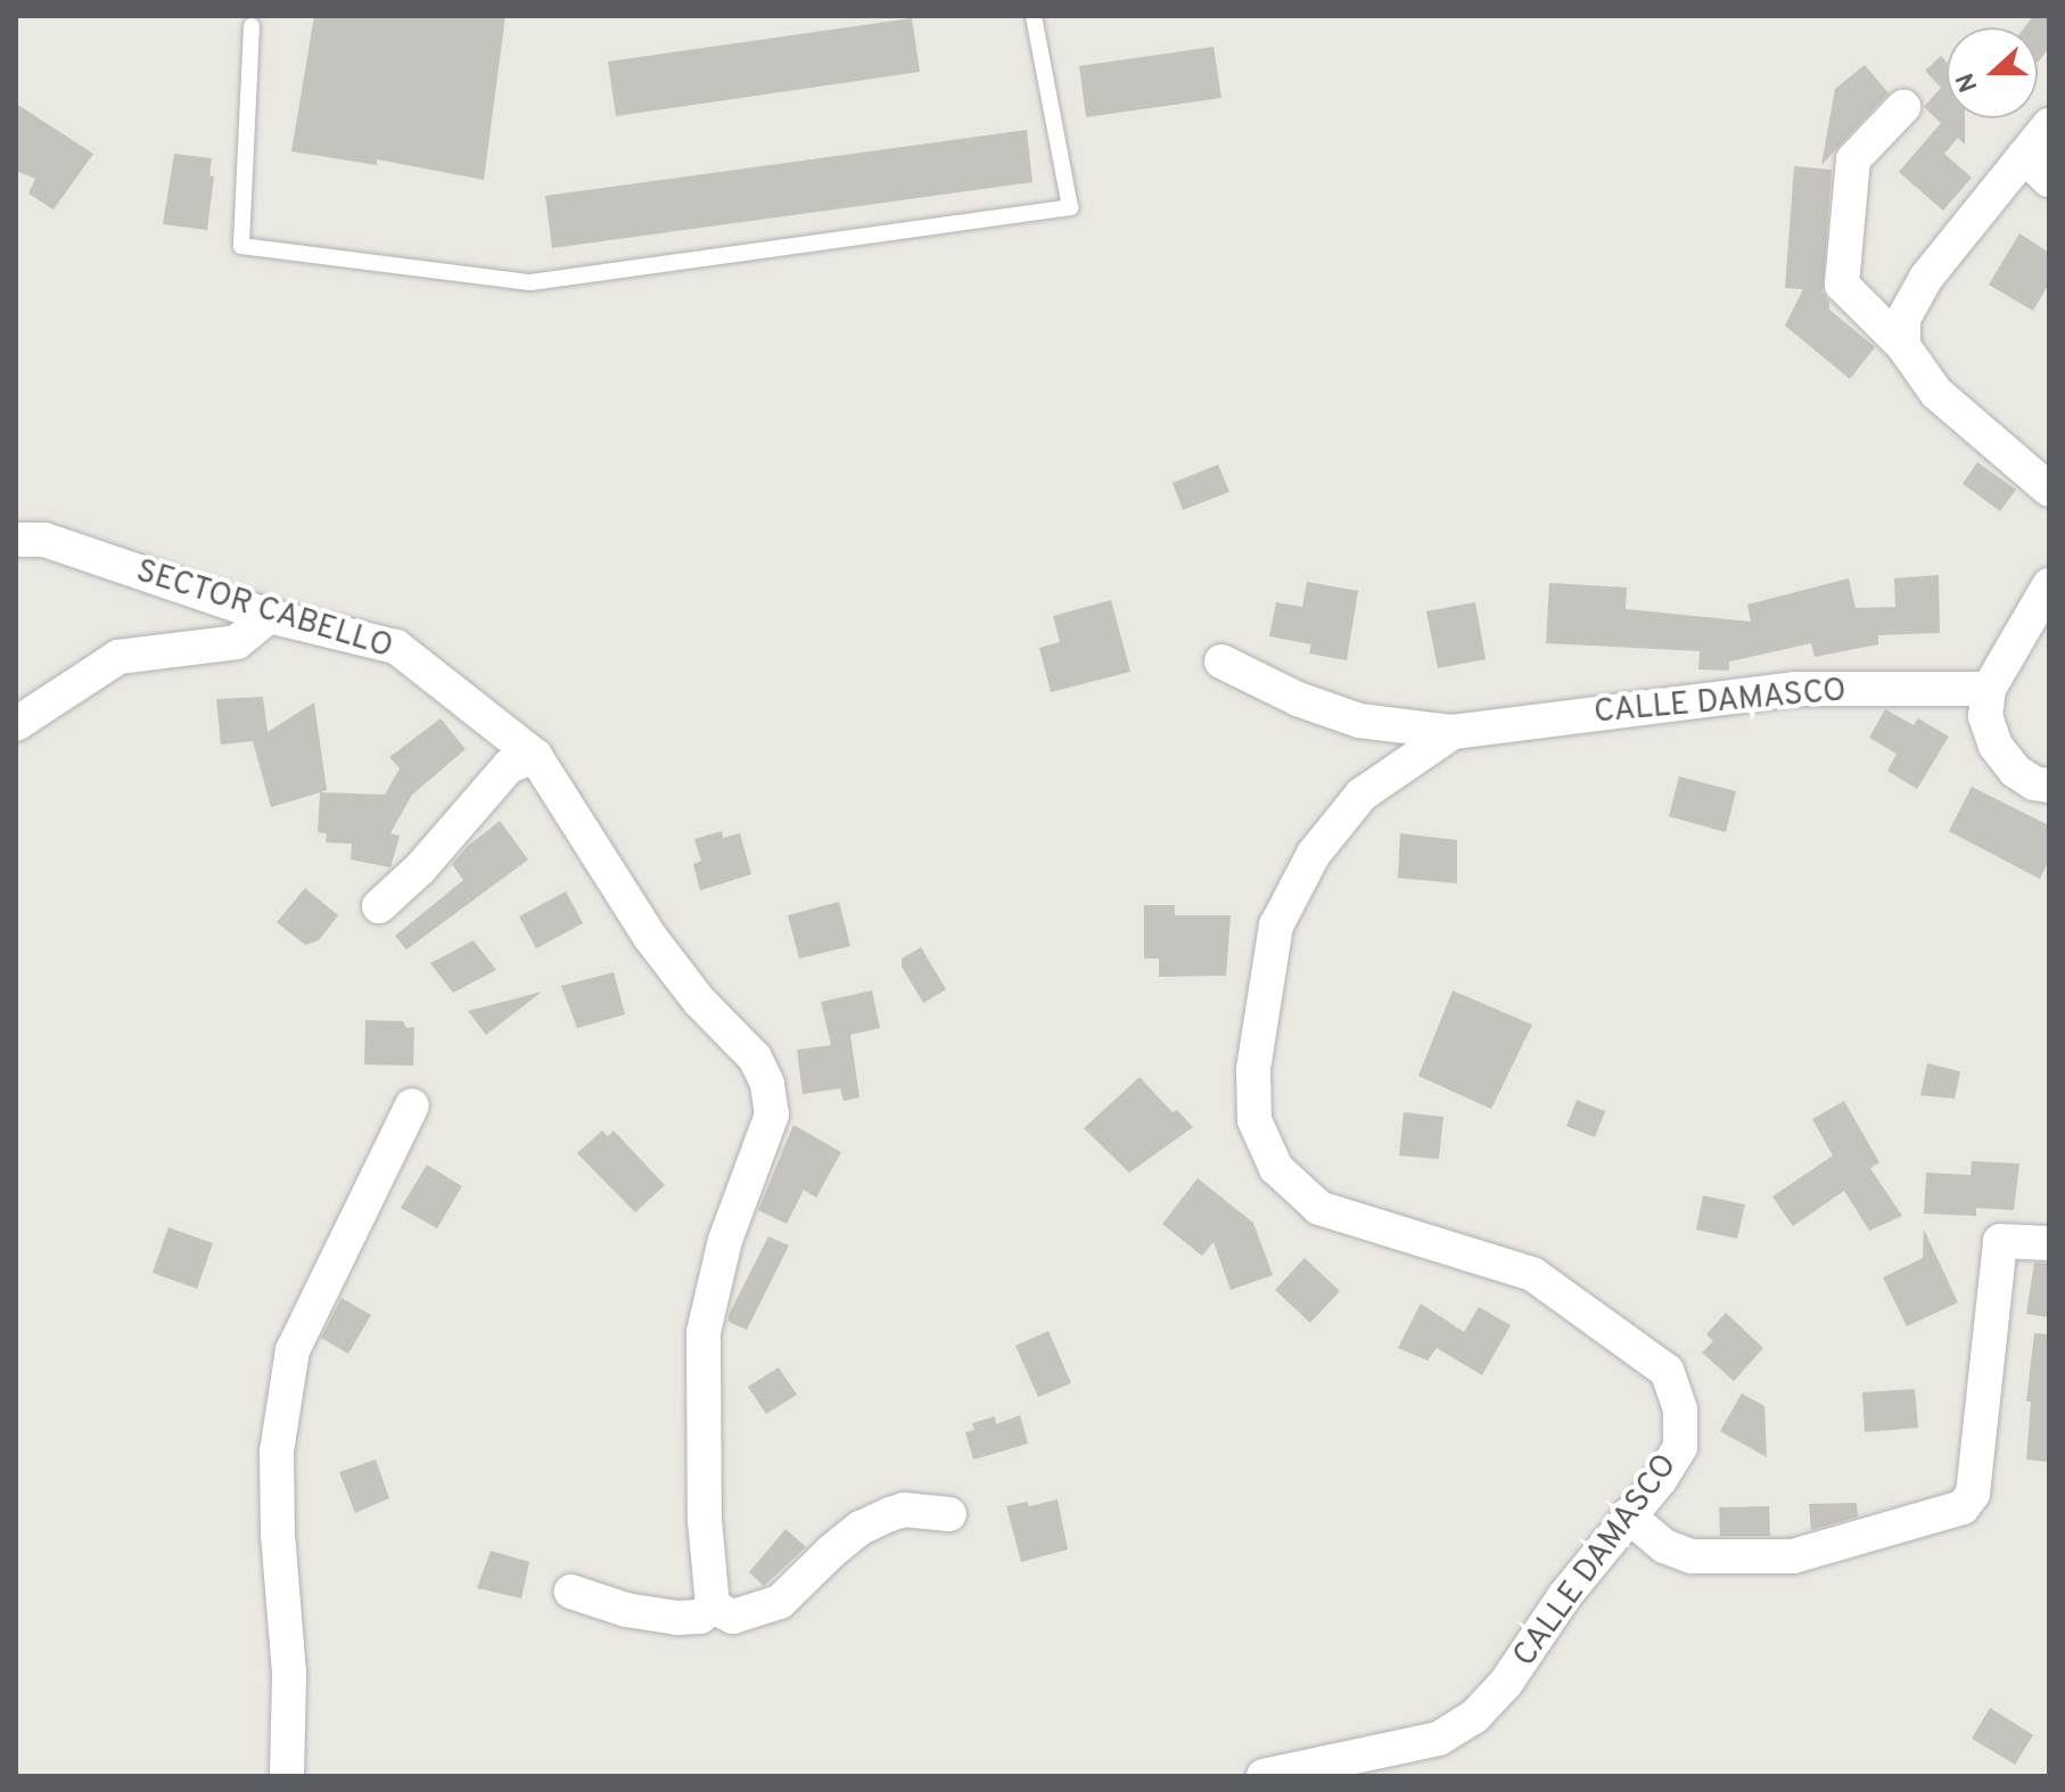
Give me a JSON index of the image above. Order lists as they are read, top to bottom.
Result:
{
  "streets": {
    "street": ["SECTOR CABELLO", "CALLE DAMASCO"]
  },
  "north": "left"
}
